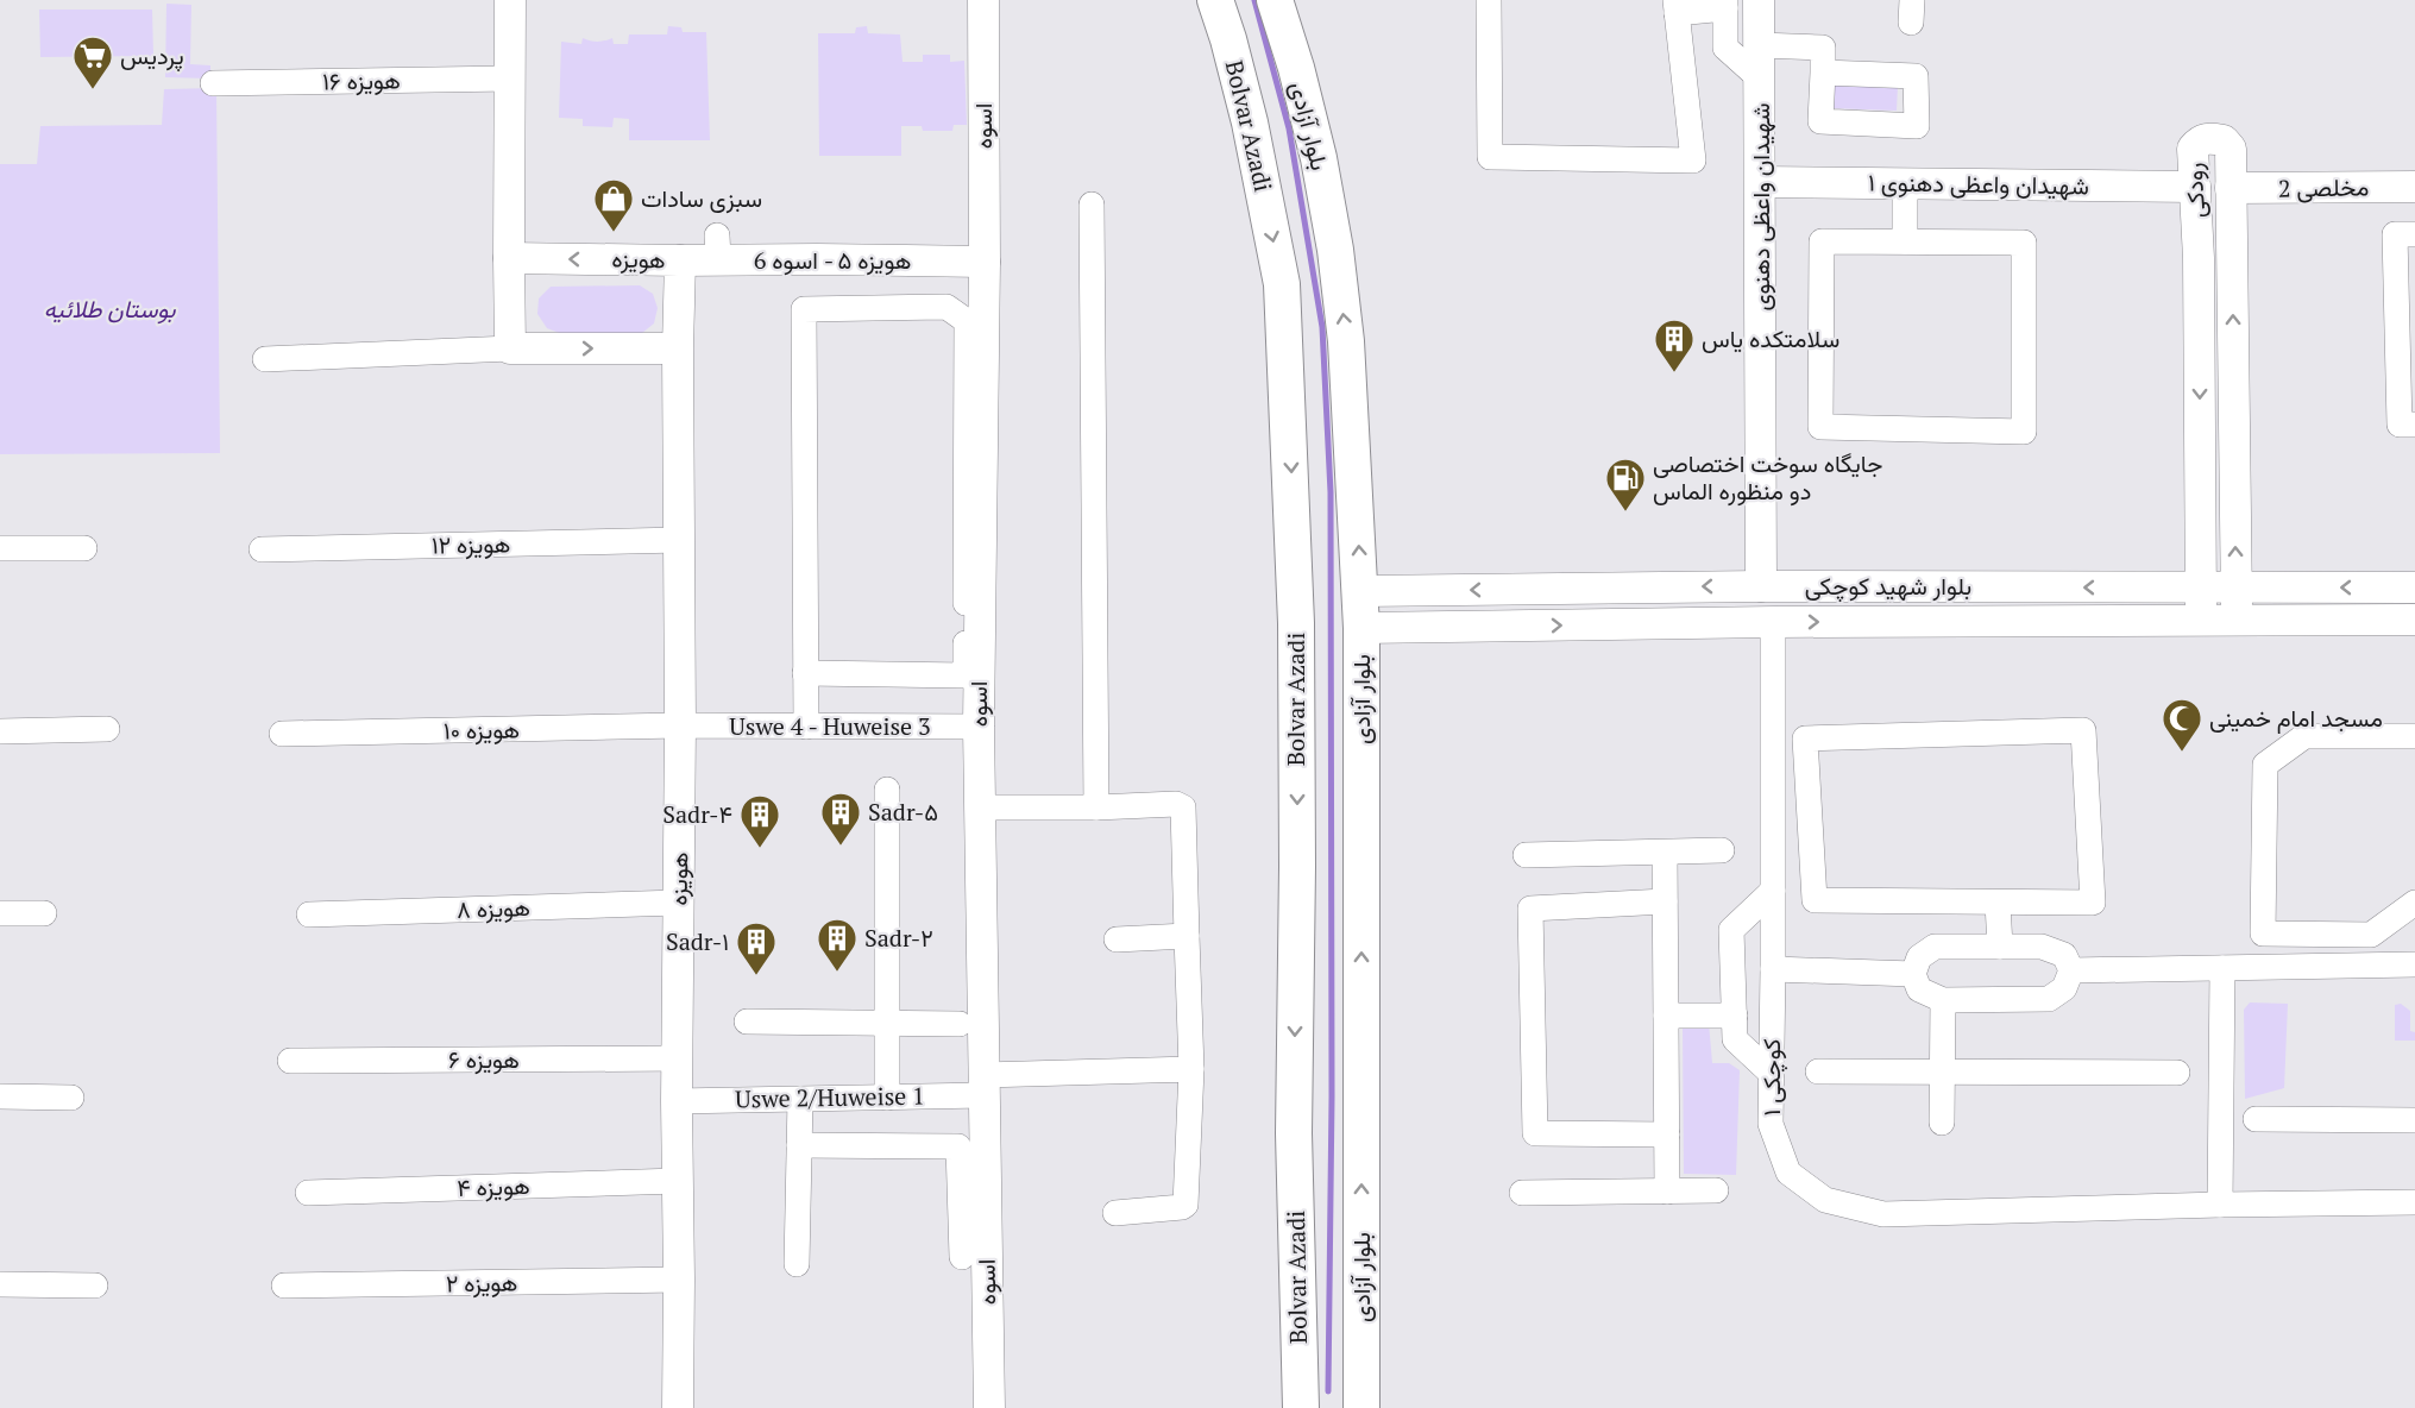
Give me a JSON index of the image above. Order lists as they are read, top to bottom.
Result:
{
  "streets": {
    "main road": ["Bolvar Azadi", "بلوار آزادی"],
    "street": [
      "هویزه ‍۱۶",
      "اسوه",
      "شهیدان واعظی دهنوی ۱",
      "مخلصی 2",
      "رودکی",
      "شهیدان واعظی دهنوی",
      "هویزه",
      "هویزه ۵ - اسوه 6",
      "هویزه ۱۲",
      "بلوار شهید کوچکی",
      "Uswe 4 - Huweise 3",
      "هویزه ۱۰",
      "هویزه ۸",
      "هویزه ۶",
      "کوچکی ۱",
      "Uswe 2/Huweise 1",
      "هویزه ۴",
      "هویزه ۲"
    ]
  },
  "crossings": [
    ["اسوه", "هویزه ۵ - اسوه 6"],
    ["اسوه", "Uswe 4 - Huweise 3"],
    ["اسوه", "Uswe 2/Huweise 1"],
    ["بلوار آزادی", "بلوار شهید کوچکی"],
    ["شهیدان واعظی دهنوی ۱", "رودکی"],
    ["شهیدان واعظی دهنوی ۱", "شهیدان واعظی دهنوی"],
    ["مخلصی 2", "رودکی"],
    ["رودکی", "بلوار شهید کوچکی"],
    ["شهیدان واعظی دهنوی", "بلوار شهید کوچکی"],
    ["هویزه", "هویزه ۵ - اسوه 6"],
    ["هویزه", "هویزه ۱۲"],
    ["هویزه", "Uswe 4 - Huweise 3"],
    ["هویزه", "هویزه ۱۰"],
    ["هویزه", "هویزه ۸"],
    ["هویزه", "هویزه ۶"],
    ["هویزه", "Uswe 2/Huweise 1"],
    ["هویزه", "هویزه ۴"],
    ["هویزه", "هویزه ۲"],
    ["بلوار شهید کوچکی", "کوچکی ۱"],
    ["Uswe 4 - Huweise 3", "هویزه ۱۰"]
  ],
  "one_way": ["Bolvar Azadi", "بلوار آزادی"],
  "parks": ["بوستان طلائیه"],
  "places": {
    "supermarket": ["پردیس"],
    "shop": ["سبزی سادات"],
    "building": [
      "سلامتکده یاس",
      "Sadr-۵",
      "Sadr-۴",
      "Sadr-۲",
      "Sadr-۱"
    ],
    "fuel station": ["جایگاه سوخت اختصاصی دو منظوره الماس"],
    "mosque": ["مسجد امام خمینی"]
  }
}
